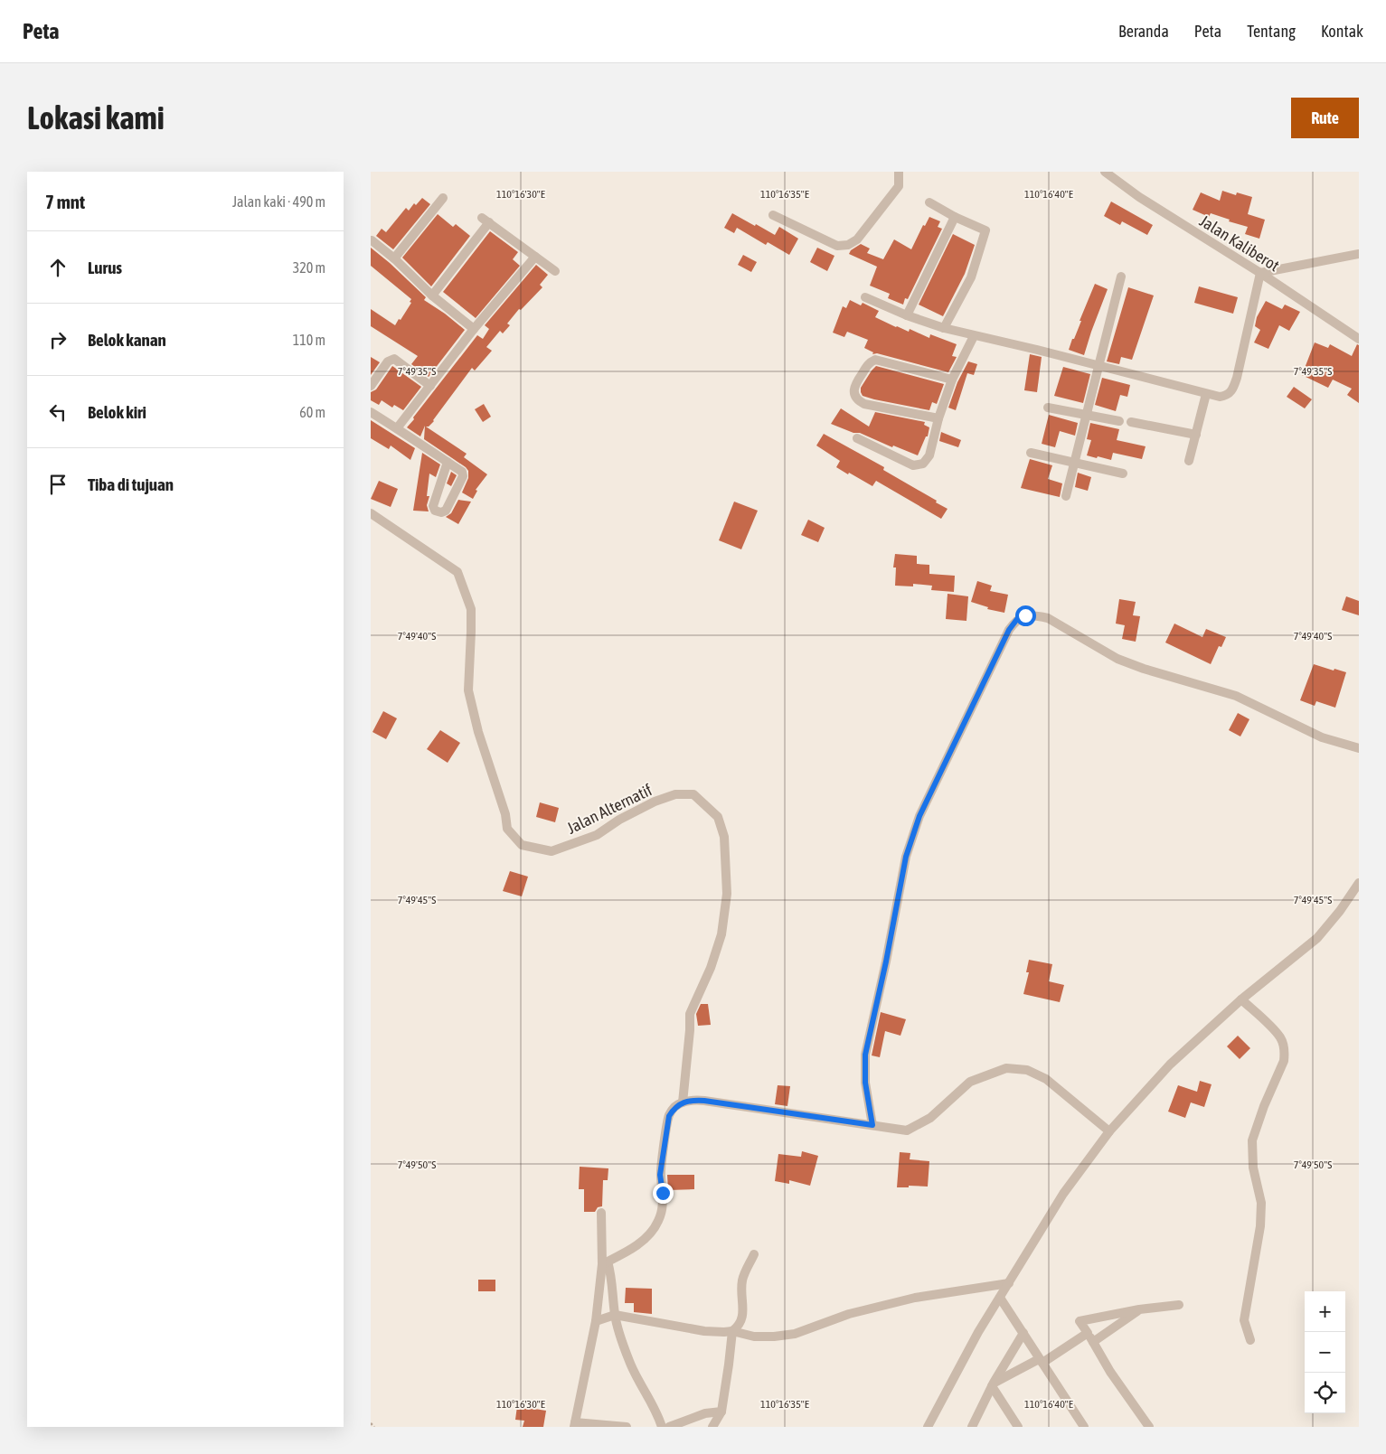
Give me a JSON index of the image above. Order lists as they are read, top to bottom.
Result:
{
  "streets": {
    "street": ["Jalan Kaliberot", "Jalan Alternatif"]
  },
  "page": {
    "header": "Peta",
    "nav": [
      "Beranda",
      "Peta",
      "Tentang",
      "Kontak"
    ],
    "buttons": "Rute",
    "title": "Lokasi kami",
    "heading": ["7 mnt", "Jalan kaki · 490 m"],
    "list": [
      ["Lurus", "320 m"],
      ["Belok kanan", "110 m"],
      ["Belok kiri", "60 m"],
      "Tiba di tujuan"
    ],
    "map_buttons": ["+", "−"]
  },
  "coordinates": [
    "110°16'30\"E",
    "110°16'35\"E",
    "110°16'40\"E",
    "7°49'35\"S",
    "7°49'40\"S",
    "7°49'45\"S",
    "7°49'50\"S"
  ]
}
